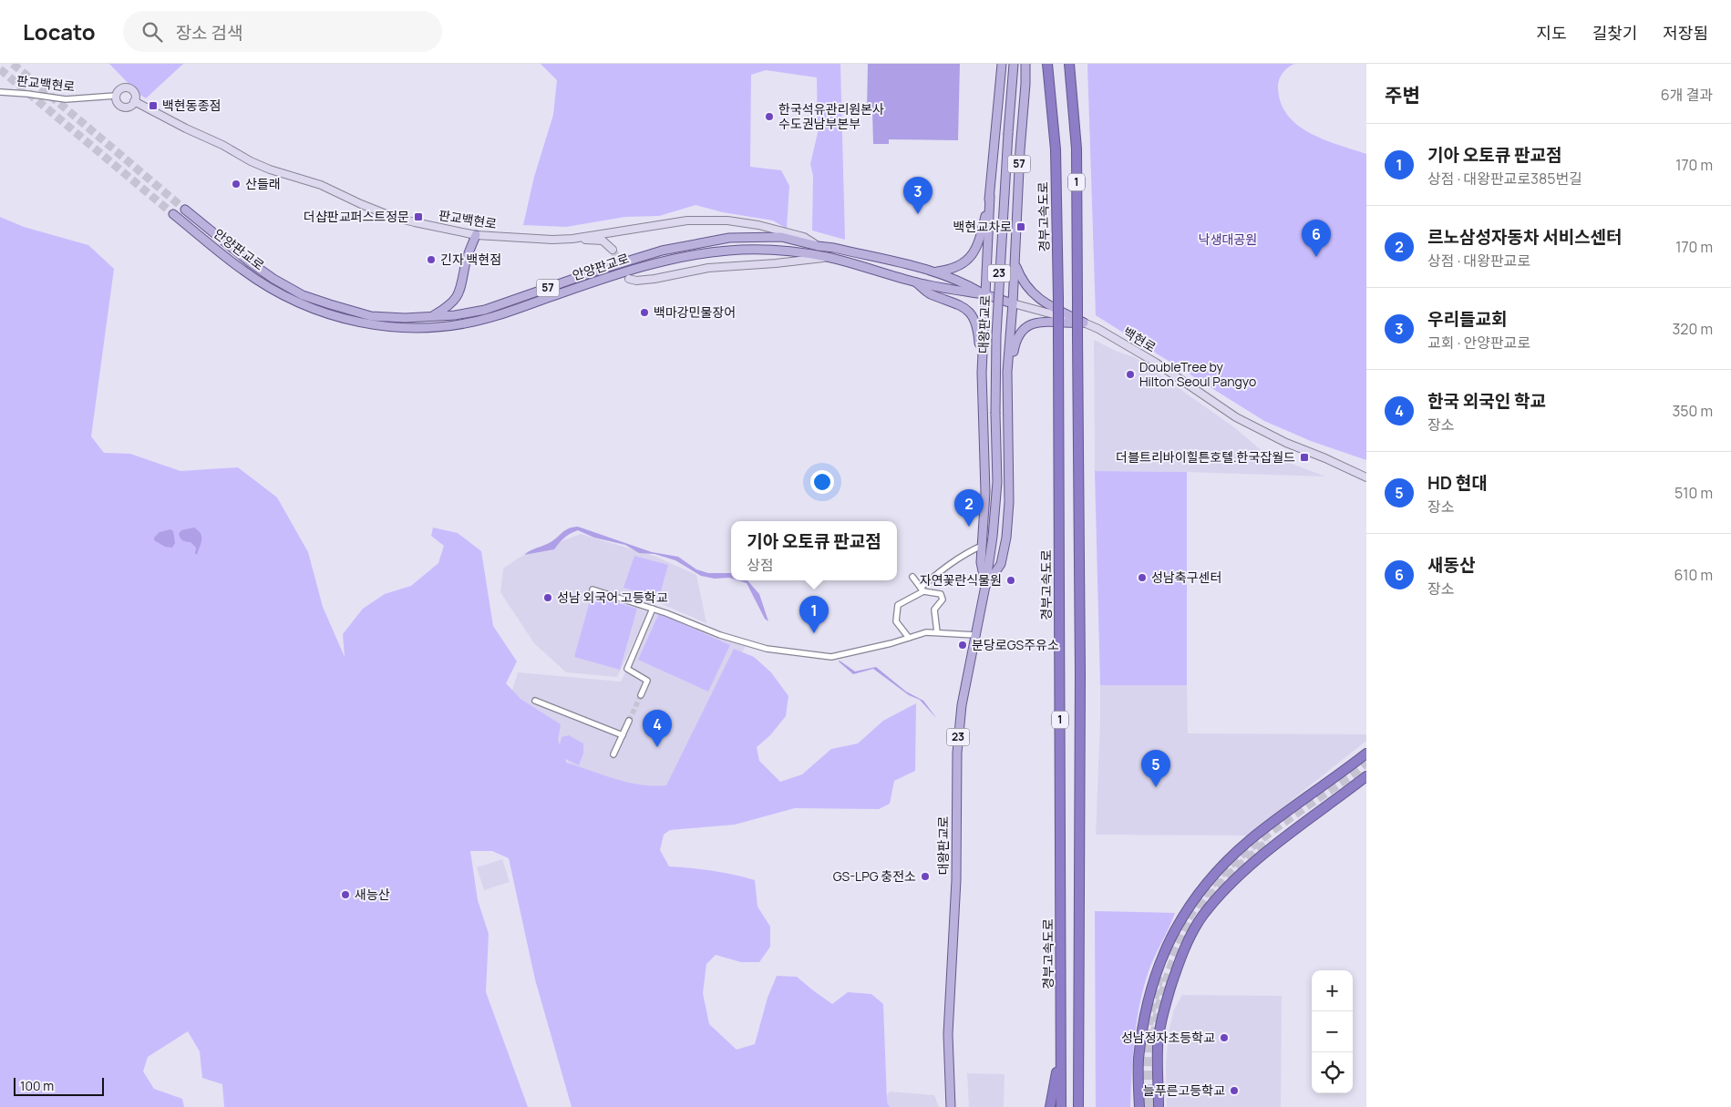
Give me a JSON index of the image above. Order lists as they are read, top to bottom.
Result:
{
  "streets": {
    "highway": ["1", "경부고속도로"],
    "main road": [
      "57",
      "안양판교로",
      "23",
      "대왕판교로"
    ],
    "street": ["판교백현로", "백현로"]
  },
  "crossings": [
    ["판교백현로", "안양판교로"],
    ["57", "안양판교로"],
    ["57", "대왕판교로"],
    ["안양판교로", "대왕판교로"],
    ["안양판교로", "백현로"],
    ["대왕판교로", "백현로"]
  ],
  "parks": ["낙생대공원"],
  "places": {
    "transit": [
      "백현동종점",
      "더샵판교퍼스트정문",
      "백현교차로",
      "더블트리바이힐튼호텔.한국잡월드"
    ],
    "other": [
      "한국석유관리원본사 수도권남부본부",
      "산들래",
      "긴자 백현점",
      "백마강민물장어",
      "DoubleTree by Hilton Seoul Pangyo",
      "성남축구센터",
      "자연꽃란식물원",
      "성남 외국어 고등학교",
      "분당로GS주유소",
      "GS-LPG 충전소",
      "새능산",
      "성남정자초등학교",
      "늘푸른고등학교"
    ]
  },
  "scale_bar": "100 m",
  "page": {
    "header": "Locato",
    "search": "장소 검색",
    "nav": ["지도", "길찾기", "저장됨"],
    "heading": ["주변", "6개 결과"],
    "list": [
      {
        "mark": "1",
        "name": "기아 오토큐 판교점",
        "note": "상점 · 대왕판교로385번길",
        "value": "170 m"
      },
      {
        "mark": "2",
        "name": "르노삼성자동차 서비스센터",
        "note": "상점 · 대왕판교로",
        "value": "170 m"
      },
      {
        "mark": "3",
        "name": "우리들교회",
        "note": "교회 · 안양판교로",
        "value": "320 m"
      },
      {
        "mark": "4",
        "name": "한국 외국인 학교",
        "note": "장소",
        "value": "350 m"
      },
      {
        "mark": "5",
        "name": "HD 현대",
        "note": "장소",
        "value": "510 m"
      },
      {
        "mark": "6",
        "name": "새동산",
        "note": "장소",
        "value": "610 m"
      }
    ],
    "pins": [
      "3",
      "6",
      "2",
      "1",
      "4",
      "5"
    ],
    "popup": ["기아 오토큐 판교점", "상점"],
    "map_buttons": ["+", "−"],
    "scale": "100 m"
  }
}
